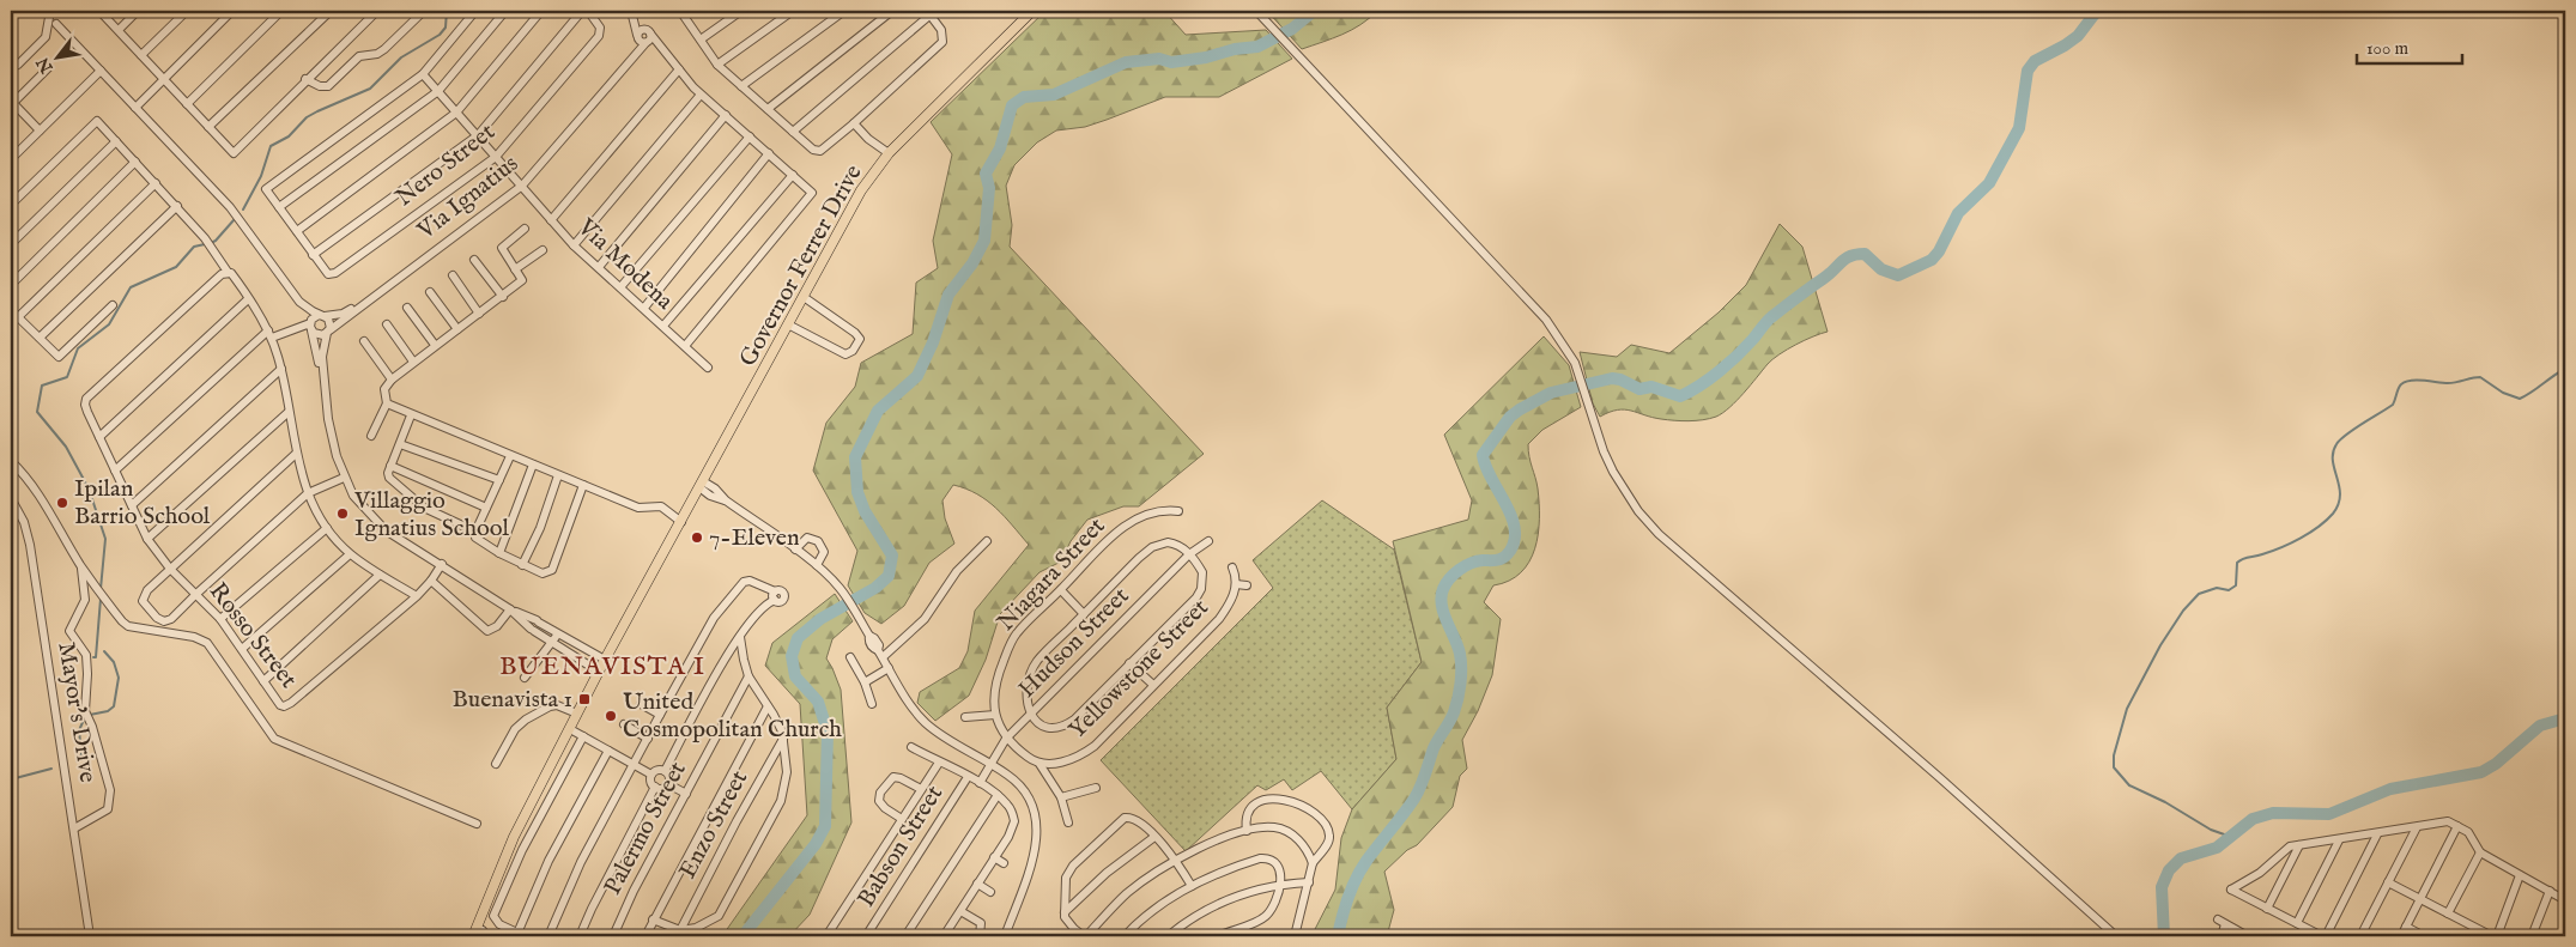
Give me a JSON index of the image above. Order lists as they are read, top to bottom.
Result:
{
  "streets": {
    "main road": ["Governor Ferrer Drive"],
    "street": [
      "Nero Street",
      "Via Ignatius",
      "Via Modena",
      "Niagara Street",
      "Rosso Street",
      "Hudson Street",
      "Yellowstone Street",
      "Mayor's Drive",
      "Enzo Street",
      "Palermo Street",
      "Babson Street"
    ]
  },
  "crossings": [
    ["Nero Street", "Via Modena"],
    ["Via Ignatius", "Via Modena"],
    ["Niagara Street", "Hudson Street"]
  ],
  "districts": ["BUENAVISTA I"],
  "places": {
    "other": [
      "Ipilan Barrio School",
      "Villaggio Ignatius School",
      "7-Eleven",
      "United Cosmopolitan Church"
    ],
    "transit": ["Buenavista 1"]
  },
  "scale_bar": "100 m",
  "north": "bottom left"
}
